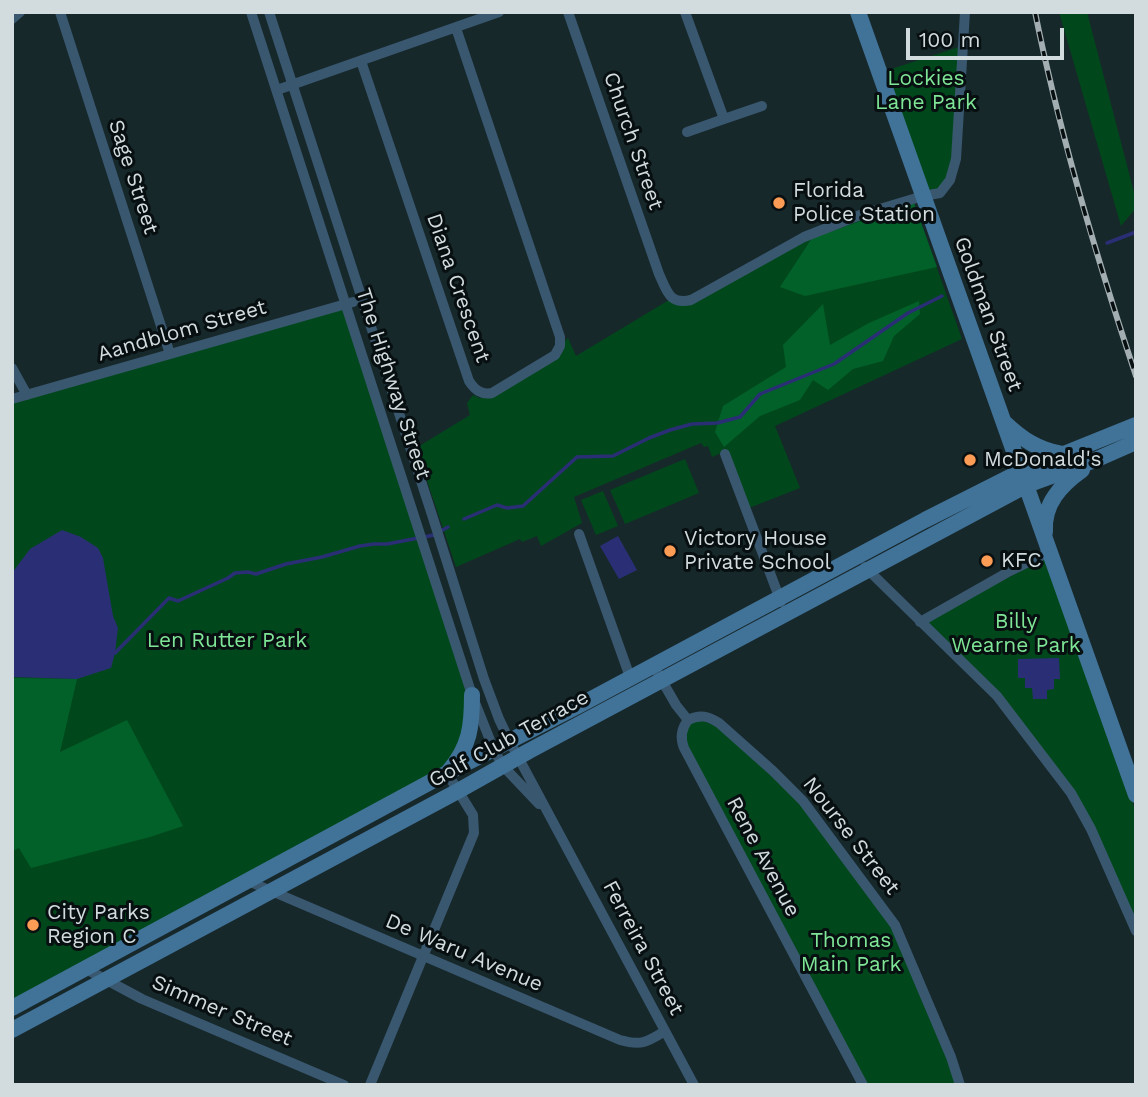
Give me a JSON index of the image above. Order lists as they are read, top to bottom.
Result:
{
  "streets": {
    "street": [
      "Church Street",
      "Sage Street",
      "Diana Crescent",
      "Goldman Street",
      "Aandblom Street",
      "The Highway Street",
      "Golf Club Terrace",
      "Nourse Street",
      "Rene Avenue",
      "Ferreira Street",
      "De Waru Avenue",
      "Simmer Street"
    ]
  },
  "crossings": [
    ["Church Street", "Goldman Street"],
    ["Sage Street", "Aandblom Street"],
    ["Goldman Street", "Golf Club Terrace"],
    ["Aandblom Street", "The Highway Street"],
    ["The Highway Street", "Golf Club Terrace"],
    ["The Highway Street", "Ferreira Street"],
    ["Golf Club Terrace", "Ferreira Street"],
    ["Golf Club Terrace", "De Waru Avenue"],
    ["Golf Club Terrace", "Simmer Street"],
    ["Nourse Street", "Rene Avenue"],
    ["Ferreira Street", "De Waru Avenue"]
  ],
  "parks": [
    "Lockies Lane Park",
    "Billy Wearne Park",
    "Len Rutter Park",
    "Thomas Main Park"
  ],
  "places": [
    "Florida Police Station",
    "McDonald's",
    "Victory House Private School",
    "KFC",
    "City Parks Region C"
  ],
  "scale_bar": "100 m"
}
